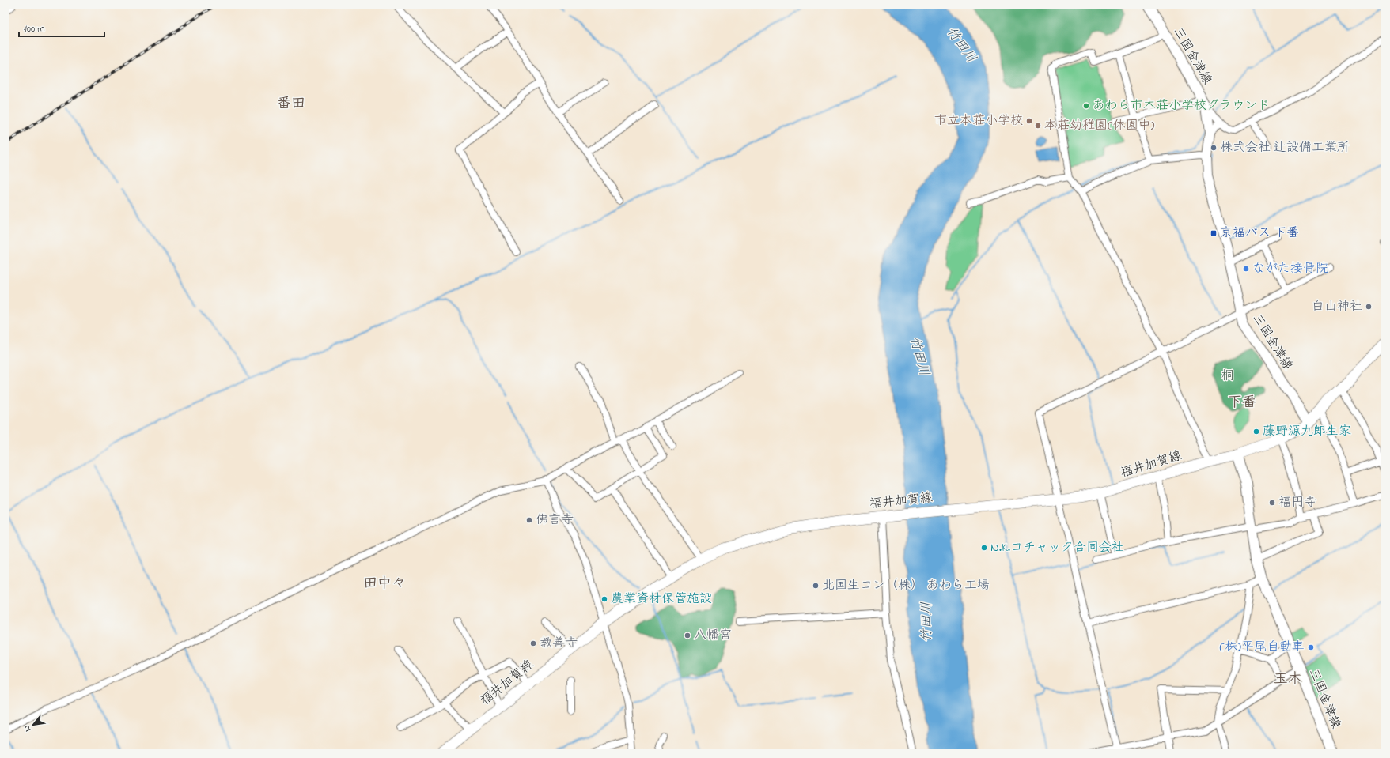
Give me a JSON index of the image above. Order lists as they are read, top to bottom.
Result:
{
  "streets": {
    "main road": ["三国金津線", "福井加賀線"]
  },
  "crossings": [
    ["三国金津線", "福井加賀線"]
  ],
  "districts": [
    "番田",
    "下番",
    "田中々",
    "玉木"
  ],
  "water": ["竹田川"],
  "parks": ["桐"],
  "places": {
    "other": [
      "あわら市本荘小学校グラウンド",
      "市立本荘小学校",
      "本荘幼稚園(休園中)",
      "株式会社 辻設備工業所",
      "ながた接骨院",
      "白山神社",
      "藤野源九郎生家",
      "福円寺",
      "佛言寺",
      "N.K.コチャック合同会社",
      "北国生コン（株） あわら工場",
      "農業資材保管施設",
      "八幡宮",
      "教善寺",
      "(株)平尾自動車"
    ],
    "transit": ["京福バス 下番"]
  },
  "scale_bar": "100 m",
  "north": "bottom left"
}
